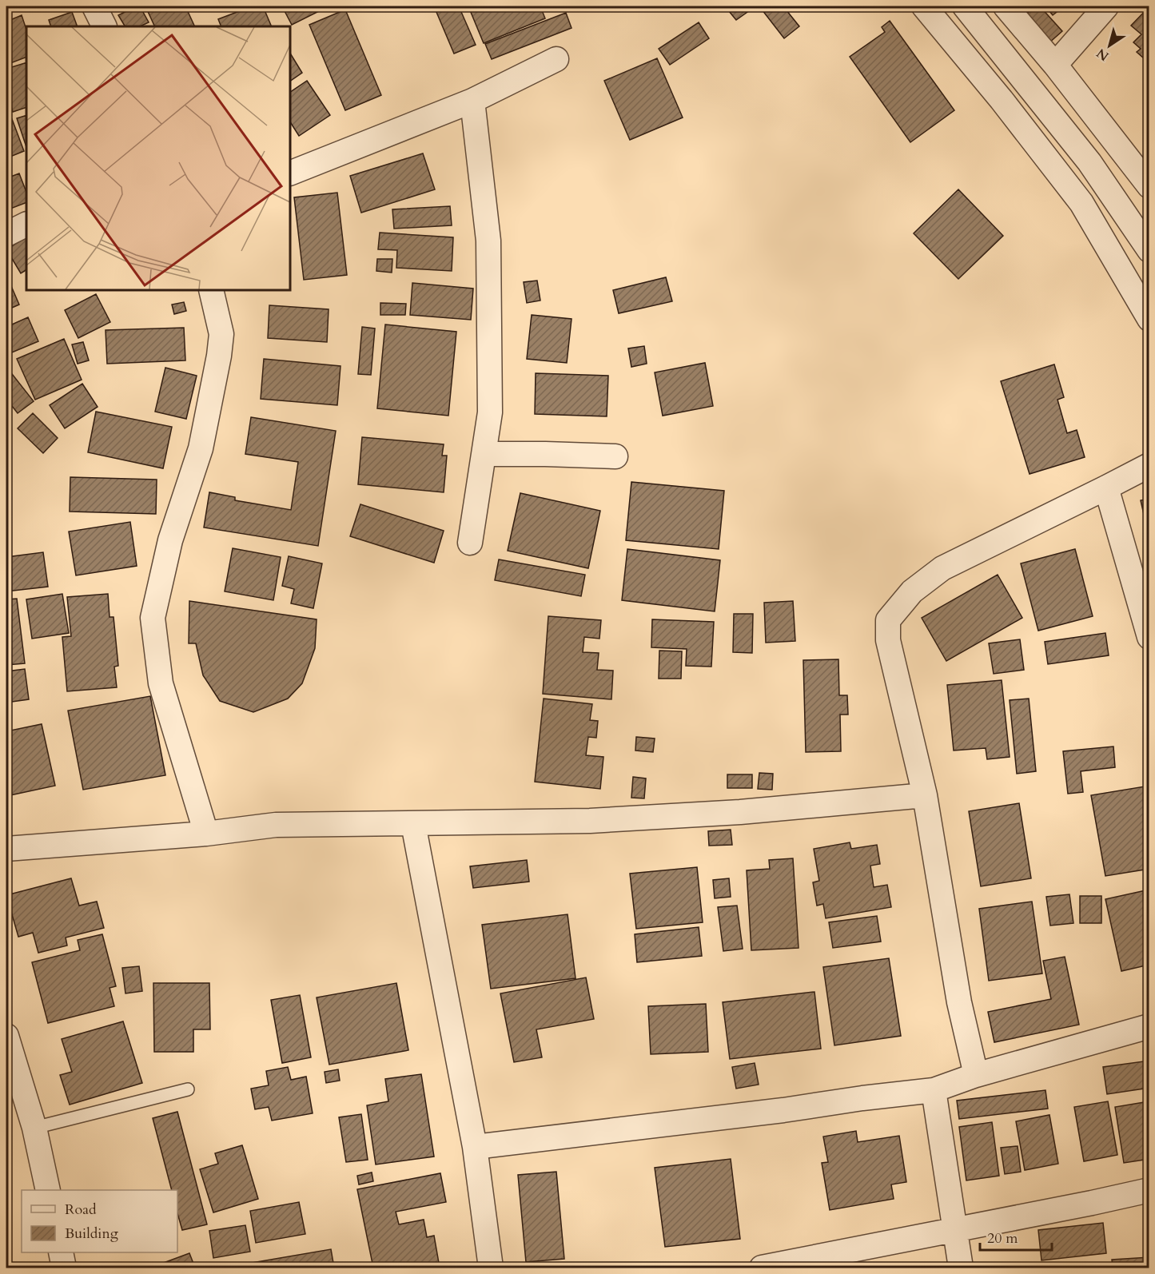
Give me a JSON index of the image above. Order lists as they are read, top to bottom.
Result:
{
  "legend": ["Road", "Building"],
  "scale_bar": "20 m",
  "north": "bottom left"
}
